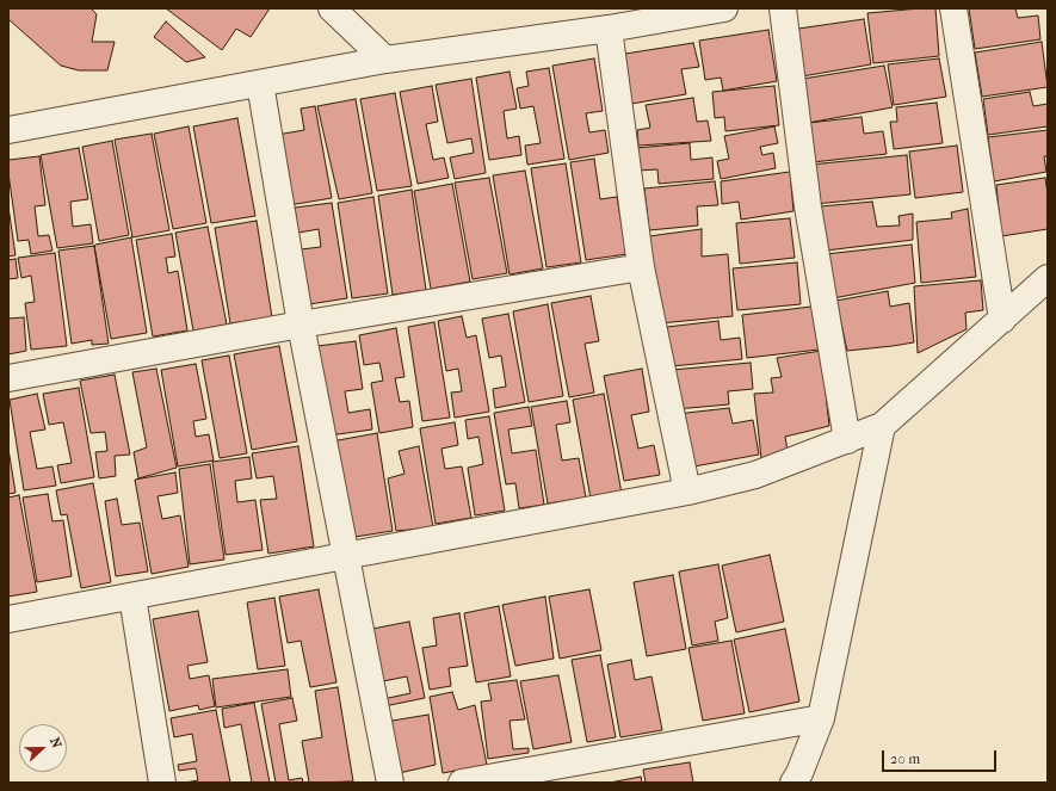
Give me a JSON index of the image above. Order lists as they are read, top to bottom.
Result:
{
  "scale_bar": "20 m",
  "north": "right"
}
